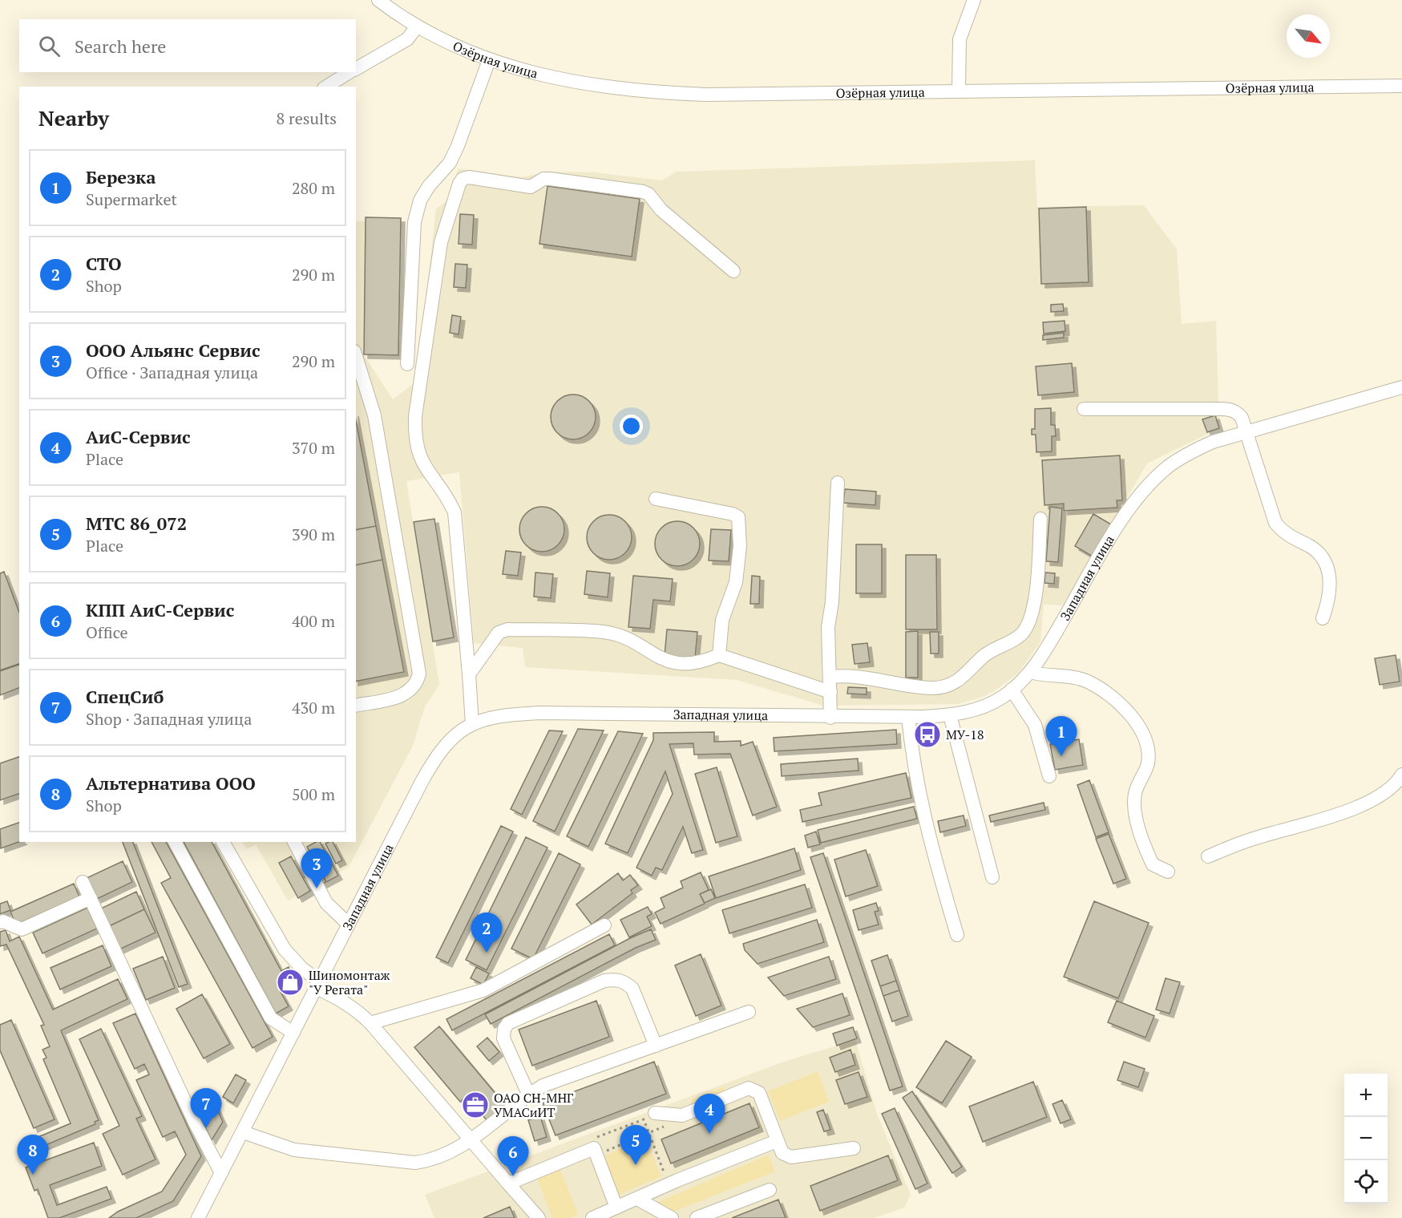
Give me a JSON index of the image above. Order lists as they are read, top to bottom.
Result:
{
  "streets": {
    "street": ["Озёрная улица", "Западная улица"]
  },
  "places": {
    "bus stop": ["МУ-18"],
    "shop": ["Шиномонтаж \"У Регата\""],
    "office": ["ОАО СН-МНГ УМАСиИТ"]
  },
  "north": "bottom right",
  "page": {
    "search": "Search here",
    "heading": ["Nearby", "8 results"],
    "list": [
      {
        "mark": "1",
        "name": "Березка",
        "note": "Supermarket",
        "value": "280 m"
      },
      {
        "mark": "2",
        "name": "СТО",
        "note": "Shop",
        "value": "290 m"
      },
      {
        "mark": "3",
        "name": "ООО Альянс Сервис",
        "note": "Office · Западная улица",
        "value": "290 m"
      },
      {
        "mark": "4",
        "name": "АиС-Сервис",
        "note": "Place",
        "value": "370 m"
      },
      {
        "mark": "5",
        "name": "МТС 86_072",
        "note": "Place",
        "value": "390 m"
      },
      {
        "mark": "6",
        "name": "КПП АиС-Сервис",
        "note": "Office",
        "value": "400 m"
      },
      {
        "mark": "7",
        "name": "СпецСиб",
        "note": "Shop · Западная улица",
        "value": "430 m"
      },
      {
        "mark": "8",
        "name": "Альтернатива ООО",
        "note": "Shop",
        "value": "500 m"
      }
    ],
    "pins": [
      "1",
      "3",
      "2",
      "7",
      "4",
      "5",
      "8",
      "6"
    ],
    "map_buttons": ["+", "−"]
  }
}
